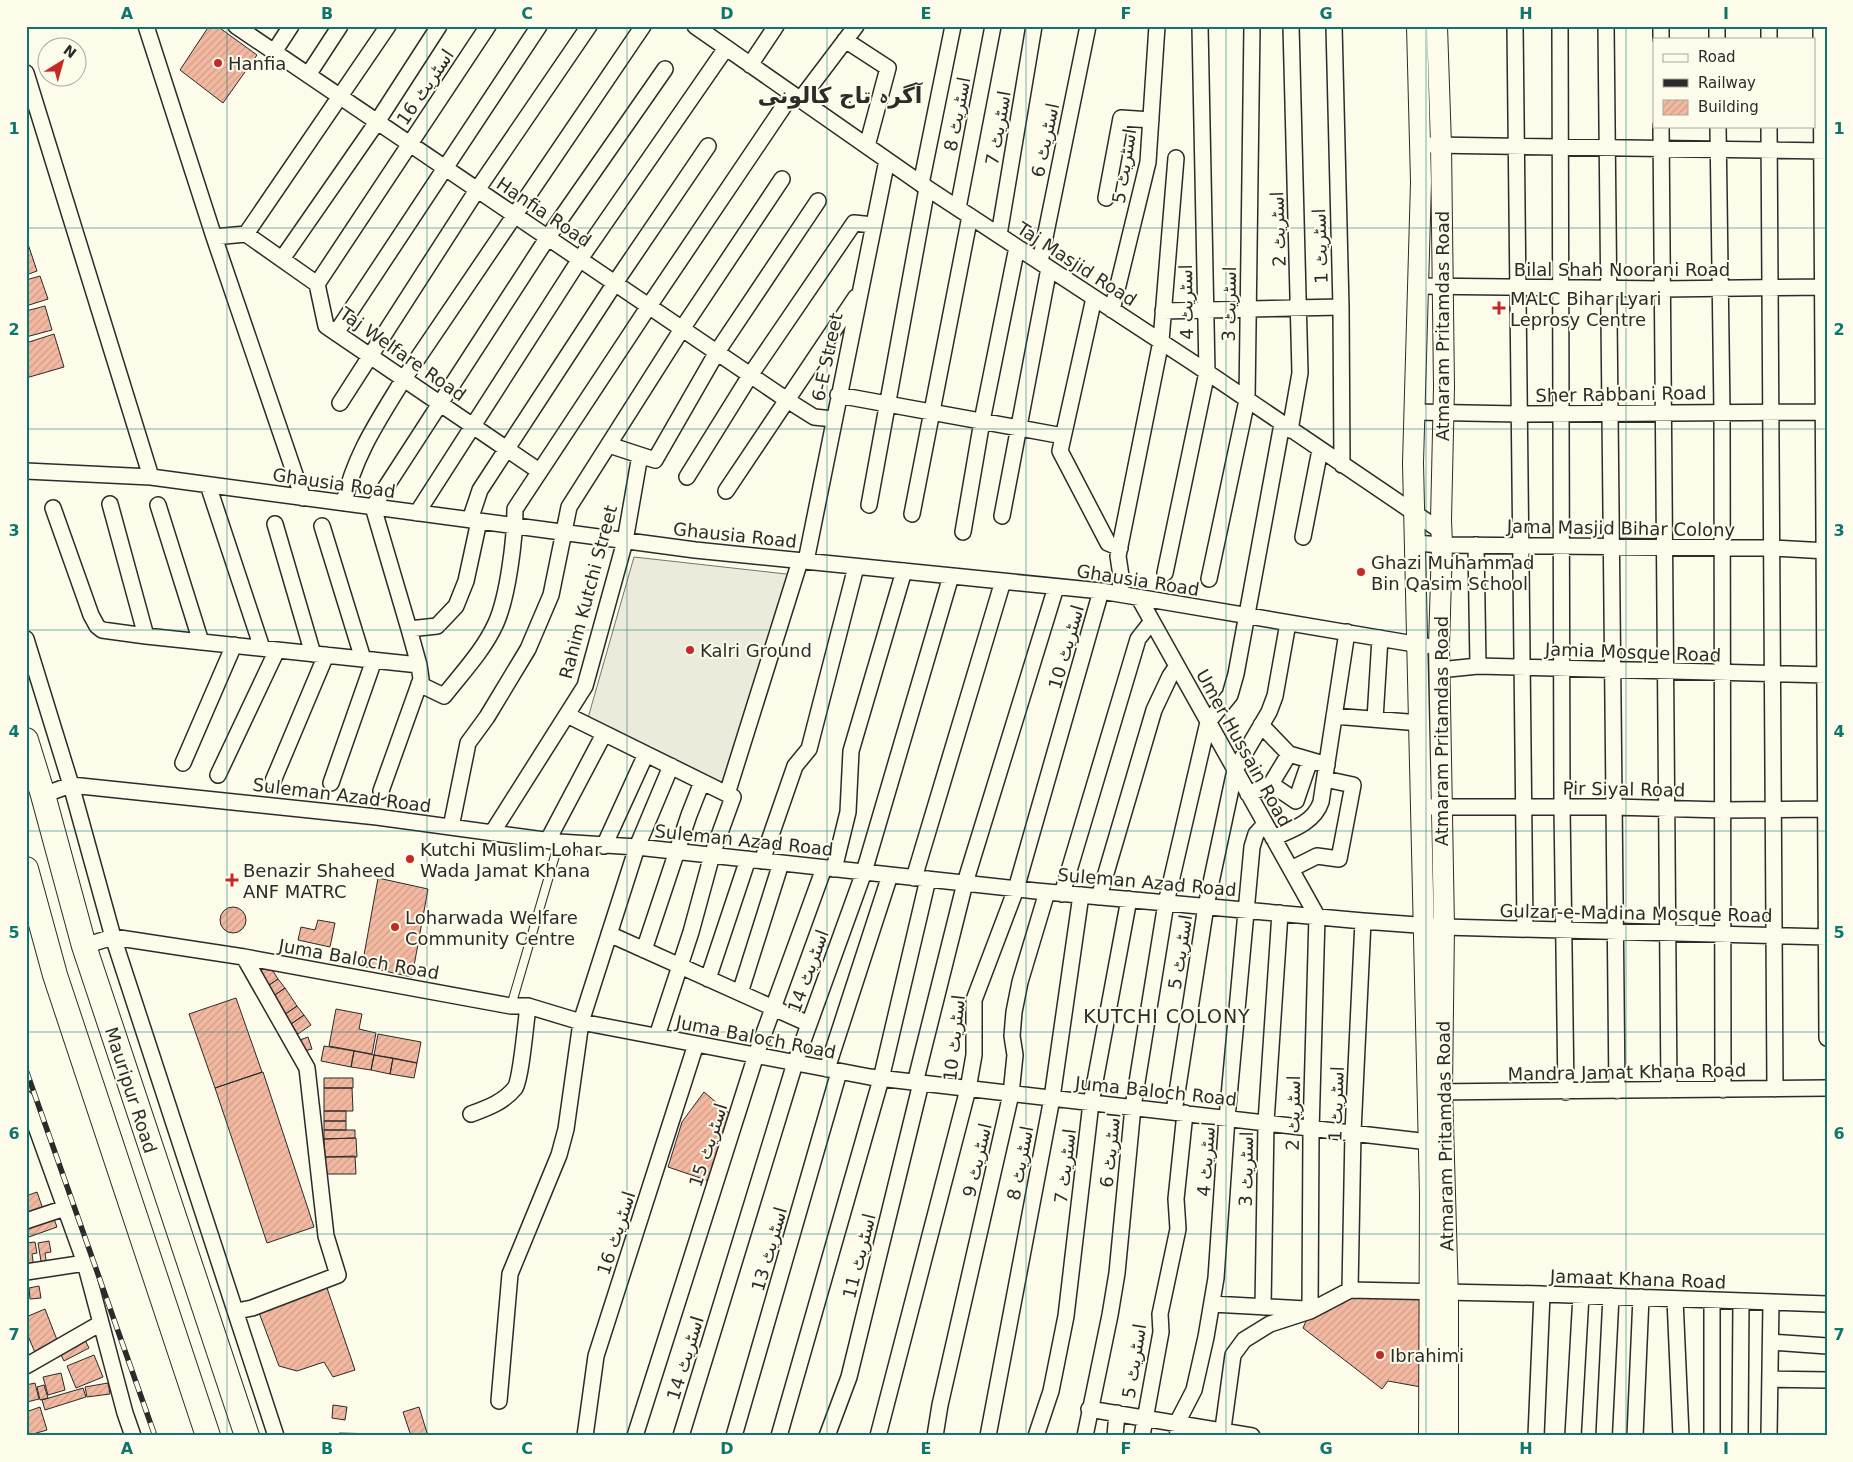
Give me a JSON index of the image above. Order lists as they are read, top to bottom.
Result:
{
  "streets": {
    "highway": ["Mauripur Road"],
    "main road": ["Atmaram Pritamdas Road"],
    "street": [
      "اسٹریٹ 16",
      "اسٹریٹ 8",
      "اسٹریٹ 7",
      "اسٹریٹ 6",
      "اسٹریٹ 5",
      "Hanfia Road",
      "اسٹریٹ 2",
      "اسٹریٹ 1",
      "Taj Masjid Road",
      "Bilal Shah Noorani Road",
      "اسٹریٹ 4",
      "اسٹریٹ 3",
      "Taj Welfare Road",
      "6-E Street",
      "Sher Rabbani Road",
      "Ghausia Road",
      "Jama Masjid Bihar Colony",
      "Rahim Kutchi Street",
      "اسٹریٹ 10",
      "Jamia Mosque Road",
      "Umer Hussain Road",
      "Pir Siyal Road",
      "Suleman Azad Road",
      "Gulzar-e-Madina Mosque Road",
      "Juma Baloch Road",
      "اسٹریٹ 14",
      "Mandra Jamat Khana Road",
      "اسٹریٹ 15",
      "اسٹریٹ 9",
      "اسٹریٹ 13",
      "اسٹریٹ 11",
      "Jamaat Khana Road"
    ]
  },
  "crossings": [
    ["اسٹریٹ 16", "Hanfia Road"],
    ["اسٹریٹ 16", "Taj Welfare Road"],
    ["اسٹریٹ 16", "Juma Baloch Road"],
    ["اسٹریٹ 8", "Taj Masjid Road"],
    ["اسٹریٹ 8", "Suleman Azad Road"],
    ["اسٹریٹ 8", "Juma Baloch Road"],
    ["اسٹریٹ 7", "Taj Masjid Road"],
    ["اسٹریٹ 7", "Suleman Azad Road"],
    ["اسٹریٹ 7", "Juma Baloch Road"],
    ["اسٹریٹ 6", "اسٹریٹ 2"],
    ["اسٹریٹ 6", "Taj Masjid Road"],
    ["اسٹریٹ 6", "Umer Hussain Road"],
    ["اسٹریٹ 6", "Suleman Azad Road"],
    ["اسٹریٹ 6", "Juma Baloch Road"],
    ["اسٹریٹ 5", "Taj Masjid Road"],
    ["اسٹریٹ 5", "Ghausia Road"],
    ["اسٹریٹ 5", "Umer Hussain Road"],
    ["اسٹریٹ 5", "Suleman Azad Road"],
    ["اسٹریٹ 5", "Juma Baloch Road"],
    ["Hanfia Road", "6-E Street"],
    ["اسٹریٹ 2", "Taj Masjid Road"],
    ["اسٹریٹ 2", "Ghausia Road"],
    ["اسٹریٹ 2", "Umer Hussain Road"],
    ["اسٹریٹ 2", "Suleman Azad Road"],
    ["اسٹریٹ 2", "Juma Baloch Road"],
    ["اسٹریٹ 1", "Taj Masjid Road"],
    ["اسٹریٹ 1", "Suleman Azad Road"],
    ["اسٹریٹ 1", "Juma Baloch Road"],
    ["اسٹریٹ 1", "Jamaat Khana Road"],
    ["Taj Masjid Road", "اسٹریٹ 4"],
    ["Taj Masjid Road", "اسٹریٹ 3"],
    ["Taj Masjid Road", "Atmaram Pritamdas Road"],
    ["Taj Masjid Road", "6-E Street"],
    ["Taj Masjid Road", "Jama Masjid Bihar Colony"],
    ["Bilal Shah Noorani Road", "Atmaram Pritamdas Road"],
    ["اسٹریٹ 4", "Umer Hussain Road"],
    ["اسٹریٹ 4", "Suleman Azad Road"],
    ["اسٹریٹ 4", "Juma Baloch Road"],
    ["اسٹریٹ 3", "Suleman Azad Road"],
    ["اسٹریٹ 3", "Juma Baloch Road"],
    ["Atmaram Pritamdas Road", "Sher Rabbani Road"],
    ["Atmaram Pritamdas Road", "Ghausia Road"],
    ["Atmaram Pritamdas Road", "Jama Masjid Bihar Colony"],
    ["Atmaram Pritamdas Road", "Jamia Mosque Road"],
    ["Atmaram Pritamdas Road", "Pir Siyal Road"],
    ["Atmaram Pritamdas Road", "Suleman Azad Road"],
    ["Atmaram Pritamdas Road", "Gulzar-e-Madina Mosque Road"],
    ["Atmaram Pritamdas Road", "Juma Baloch Road"],
    ["Atmaram Pritamdas Road", "Mandra Jamat Khana Road"],
    ["Atmaram Pritamdas Road", "Jamaat Khana Road"],
    ["6-E Street", "Ghausia Road"],
    ["6-E Street", "Suleman Azad Road"],
    ["Ghausia Road", "Rahim Kutchi Street"],
    ["Ghausia Road", "اسٹریٹ 10"],
    ["Ghausia Road", "Umer Hussain Road"],
    ["Ghausia Road", "اسٹریٹ 14"],
    ["Ghausia Road", "اسٹریٹ 15"],
    ["Ghausia Road", "اسٹریٹ 11"],
    ["Rahim Kutchi Street", "Suleman Azad Road"],
    ["اسٹریٹ 10", "Suleman Azad Road"],
    ["اسٹریٹ 10", "Juma Baloch Road"],
    ["Umer Hussain Road", "Suleman Azad Road"],
    ["Umer Hussain Road", "اسٹریٹ 9"],
    ["Suleman Azad Road", "Gulzar-e-Madina Mosque Road"],
    ["Suleman Azad Road", "اسٹریٹ 14"],
    ["Suleman Azad Road", "Mauripur Road"],
    ["Suleman Azad Road", "اسٹریٹ 15"],
    ["Suleman Azad Road", "اسٹریٹ 9"],
    ["Suleman Azad Road", "اسٹریٹ 13"],
    ["Suleman Azad Road", "اسٹریٹ 11"],
    ["Juma Baloch Road", "اسٹریٹ 14"],
    ["Juma Baloch Road", "Mauripur Road"],
    ["Juma Baloch Road", "اسٹریٹ 15"],
    ["Juma Baloch Road", "اسٹریٹ 9"],
    ["Juma Baloch Road", "اسٹریٹ 13"],
    ["Juma Baloch Road", "اسٹریٹ 11"]
  ],
  "districts": ["آگرہ تاج کالونی", "KUTCHI COLONY"],
  "places": {
    "other": [
      "Hanfia",
      "Ghazi Muhammad Bin Qasim School",
      "Kalri Ground",
      "Kutchi Muslim Lohar Wada Jamat Khana",
      "Loharwada Welfare Community Centre",
      "Ibrahimi"
    ],
    "health": ["MALC Bihar Lyari Leprosy Centre", "Benazir Shaheed ANF MATRC"]
  },
  "legend": ["Road", "Railway", "Building"],
  "north": "top right",
  "grid": {
    "columns": [
      "A",
      "B",
      "C",
      "D",
      "E",
      "F",
      "G",
      "H",
      "I"
    ],
    "rows": [
      "1",
      "2",
      "3",
      "4",
      "5",
      "6",
      "7"
    ]
  }
}
